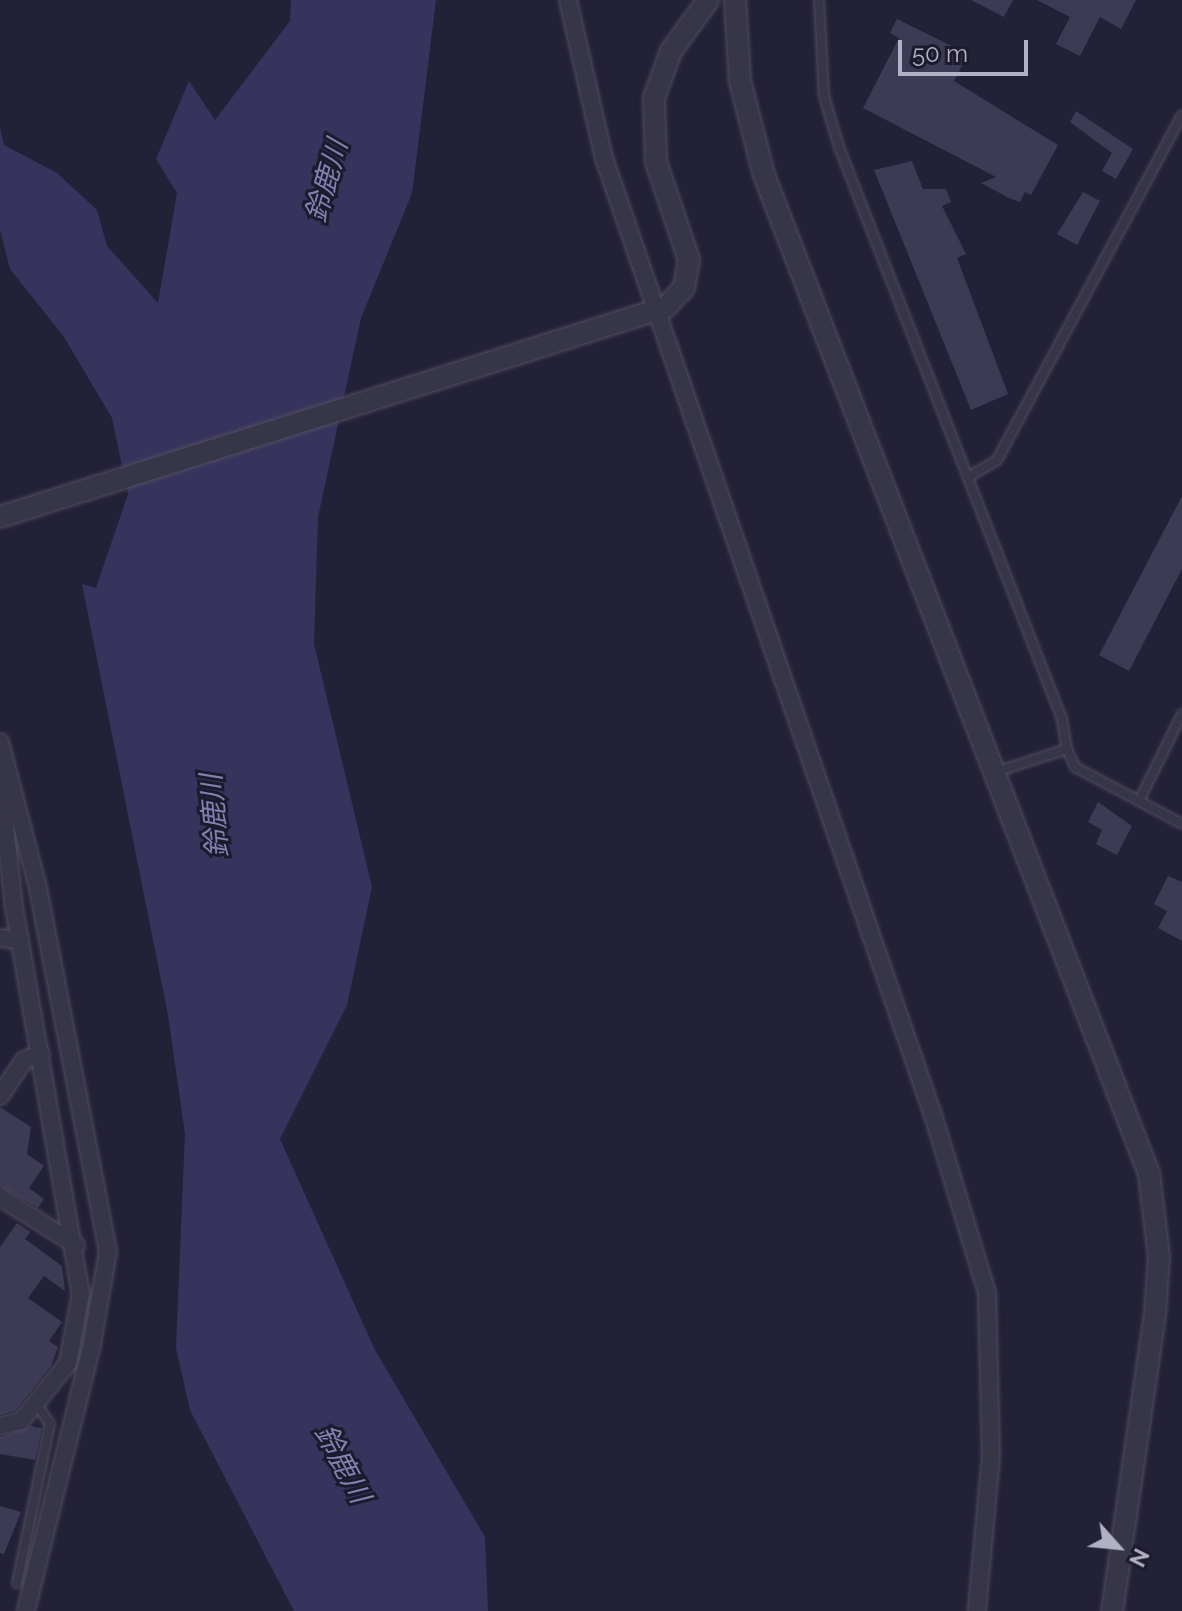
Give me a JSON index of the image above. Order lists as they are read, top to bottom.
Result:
{
  "water": ["鈴鹿川"],
  "scale_bar": "50 m",
  "north": "bottom right"
}
